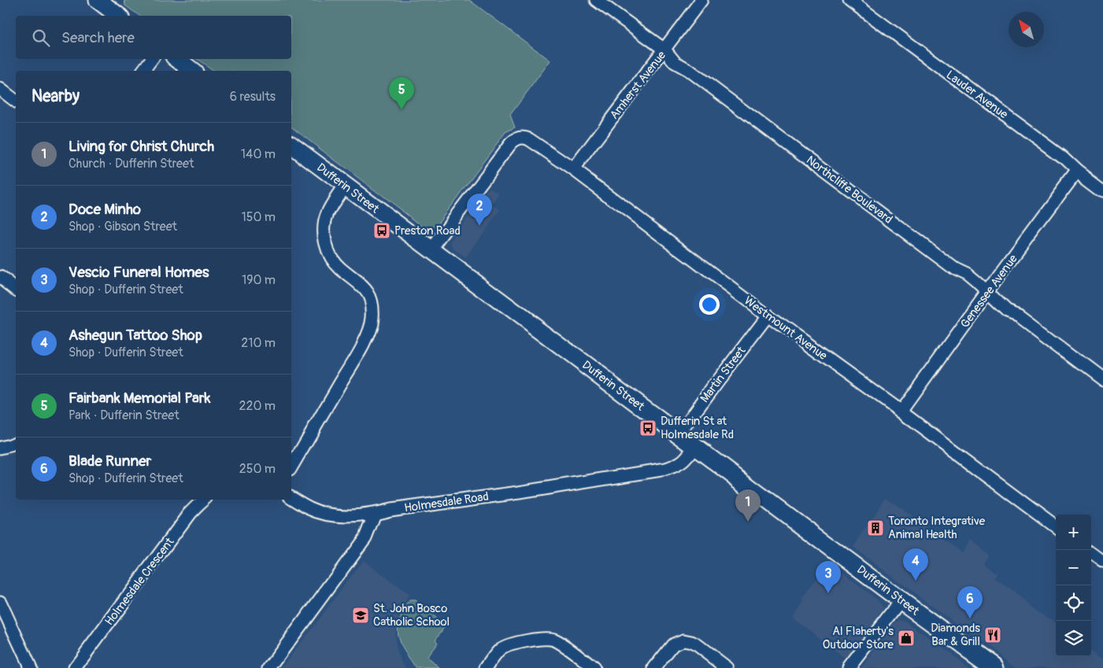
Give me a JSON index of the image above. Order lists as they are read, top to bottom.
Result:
{
  "streets": {
    "main road": ["Dufferin Street"],
    "street": [
      "Amherst Avenue",
      "Lauder Avenue",
      "Northcliffe Boulevard",
      "Genessee Avenue",
      "Westmount Avenue",
      "Martin Street",
      "Holmesdale Road",
      "Holmesdale Crescent"
    ]
  },
  "crossings": [
    ["Amherst Avenue", "Northcliffe Boulevard"],
    ["Amherst Avenue", "Westmount Avenue"],
    ["Lauder Avenue", "Genessee Avenue"],
    ["Dufferin Street", "Westmount Avenue"],
    ["Dufferin Street", "Martin Street"],
    ["Dufferin Street", "Holmesdale Road"],
    ["Northcliffe Boulevard", "Genessee Avenue"],
    ["Genessee Avenue", "Westmount Avenue"],
    ["Westmount Avenue", "Martin Street"]
  ],
  "places": {
    "bus stop": ["Preston Road", "Dufferin St at Holmesdale Rd"],
    "building": ["Toronto Integrative Animal Health"],
    "school or university": ["St. John Bosco Catholic School"],
    "restaurant": ["Diamonds Bar & Grill"],
    "shop": ["Al Flaherty's Outdoor Store"]
  },
  "north": "top left",
  "page": {
    "search": "Search here",
    "heading": ["Nearby", "6 results"],
    "pins": [
      "5",
      "2",
      "1",
      "4",
      "3",
      "6"
    ],
    "list": [
      {
        "mark": "1",
        "name": "Living for Christ Church",
        "note": "Church · Dufferin Street",
        "value": "140 m"
      },
      {
        "mark": "2",
        "name": "Doce Minho",
        "note": "Shop · Gibson Street",
        "value": "150 m"
      },
      {
        "mark": "3",
        "name": "Vescio Funeral Homes",
        "note": "Shop · Dufferin Street",
        "value": "190 m"
      },
      {
        "mark": "4",
        "name": "Ashegun Tattoo Shop",
        "note": "Shop · Dufferin Street",
        "value": "210 m"
      },
      {
        "mark": "5",
        "name": "Fairbank Memorial Park",
        "note": "Park · Dufferin Street",
        "value": "220 m"
      },
      {
        "mark": "6",
        "name": "Blade Runner",
        "note": "Shop · Dufferin Street",
        "value": "250 m"
      }
    ],
    "map_buttons": ["+", "−"]
  }
}
